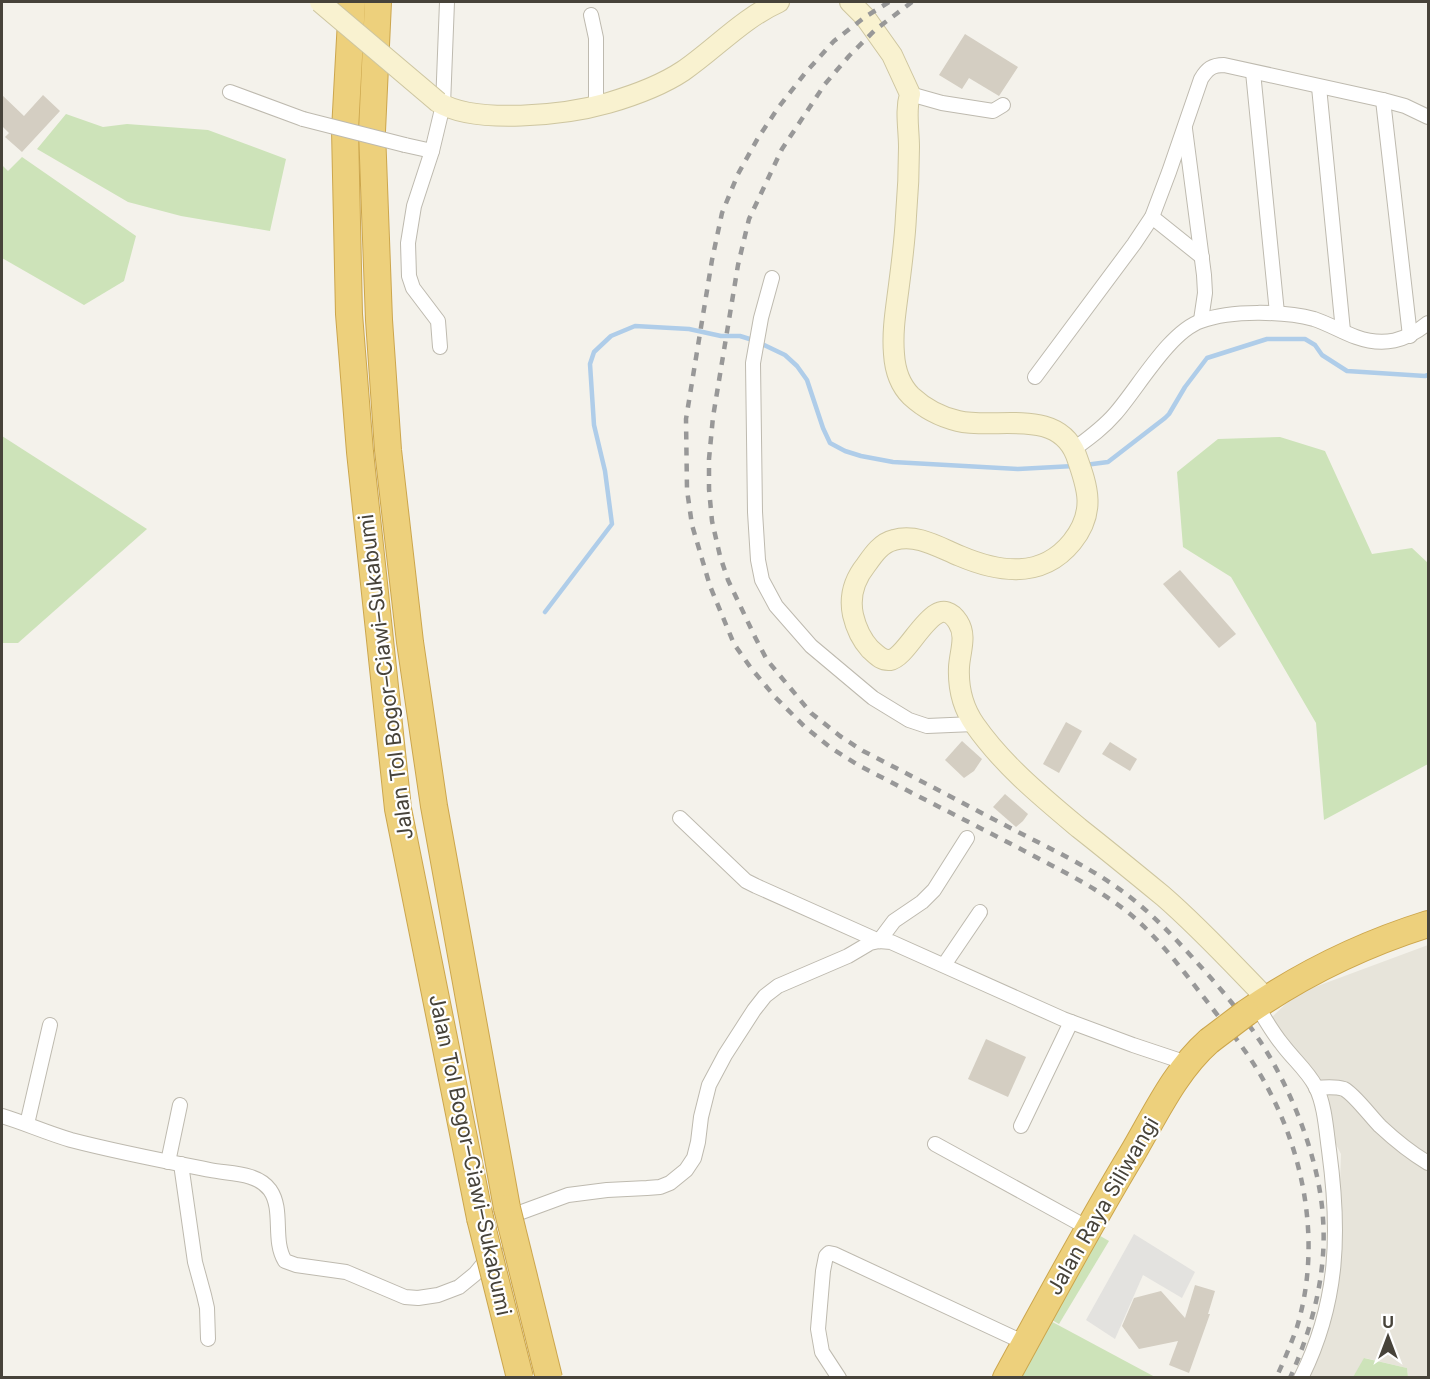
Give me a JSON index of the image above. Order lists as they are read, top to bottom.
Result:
{
  "streets": {
    "highway": ["Jalan Tol Bogor–Ciawi–Sukabumi", "Jalan Raya Siliwangi"]
  },
  "north": "top"
}
